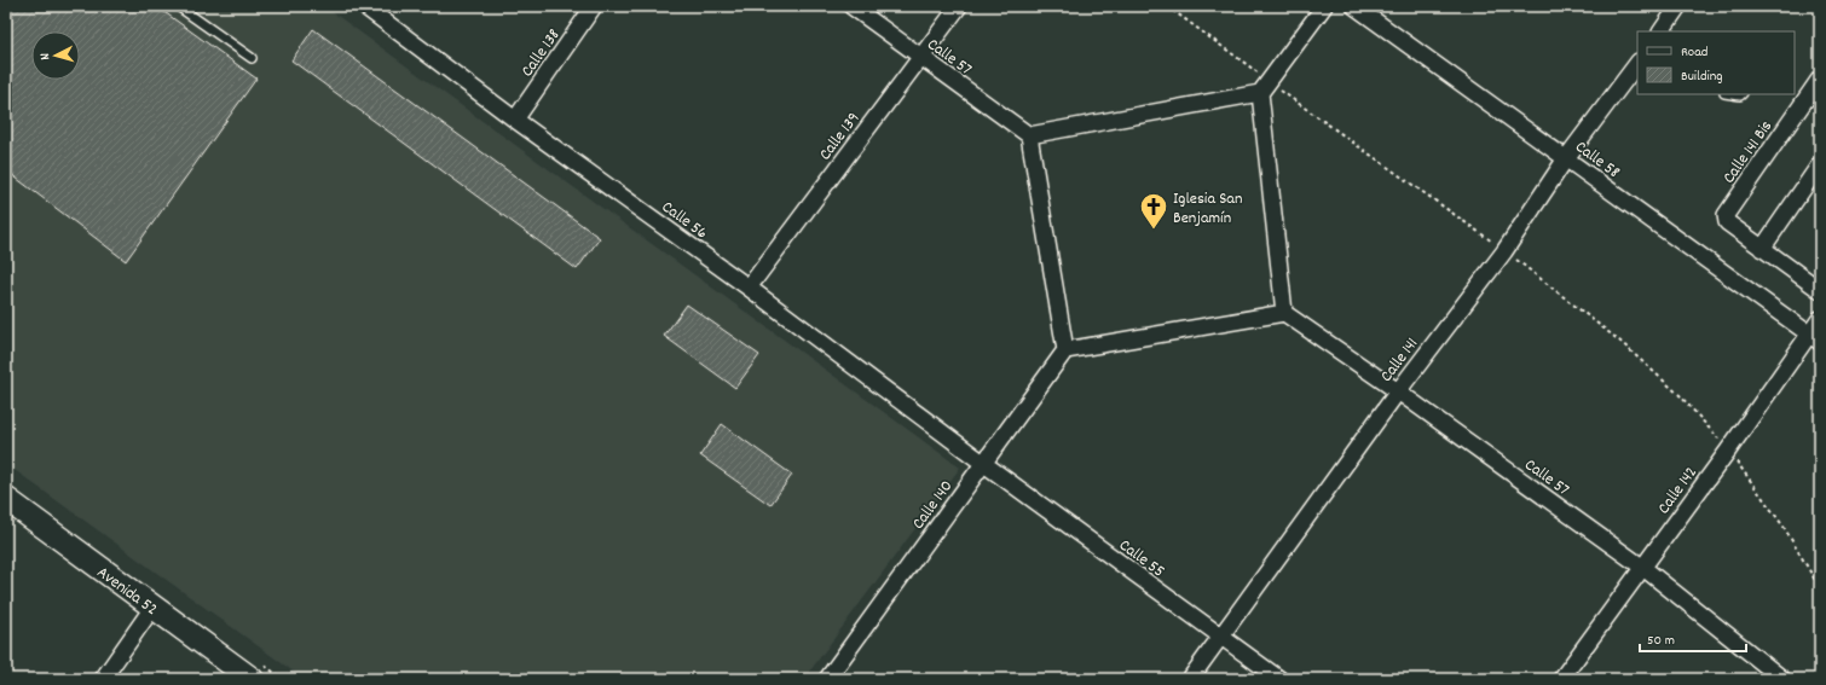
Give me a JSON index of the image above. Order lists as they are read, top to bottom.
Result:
{
  "streets": {
    "main road": ["Avenida 52"],
    "street": [
      "Calle 138",
      "Calle 57",
      "Calle 139",
      "Calle 141 Bis",
      "Calle 58",
      "Calle 56",
      "Calle 141",
      "Calle 142",
      "Calle 140",
      "Calle 55"
    ]
  },
  "crossings": [
    ["Calle 138", "Calle 56"],
    ["Calle 57", "Calle 139"],
    ["Calle 57", "Calle 141"],
    ["Calle 57", "Calle 142"],
    ["Calle 139", "Calle 56"],
    ["Calle 58", "Calle 141"],
    ["Calle 58", "Calle 142"],
    ["Calle 56", "Calle 140"],
    ["Calle 56", "Calle 55"],
    ["Calle 141", "Calle 55"],
    ["Calle 140", "Calle 55"]
  ],
  "places": {
    "church": ["Iglesia San Benjamín"]
  },
  "legend": ["Road", "Building"],
  "scale_bar": "50 m",
  "north": "left"
}
